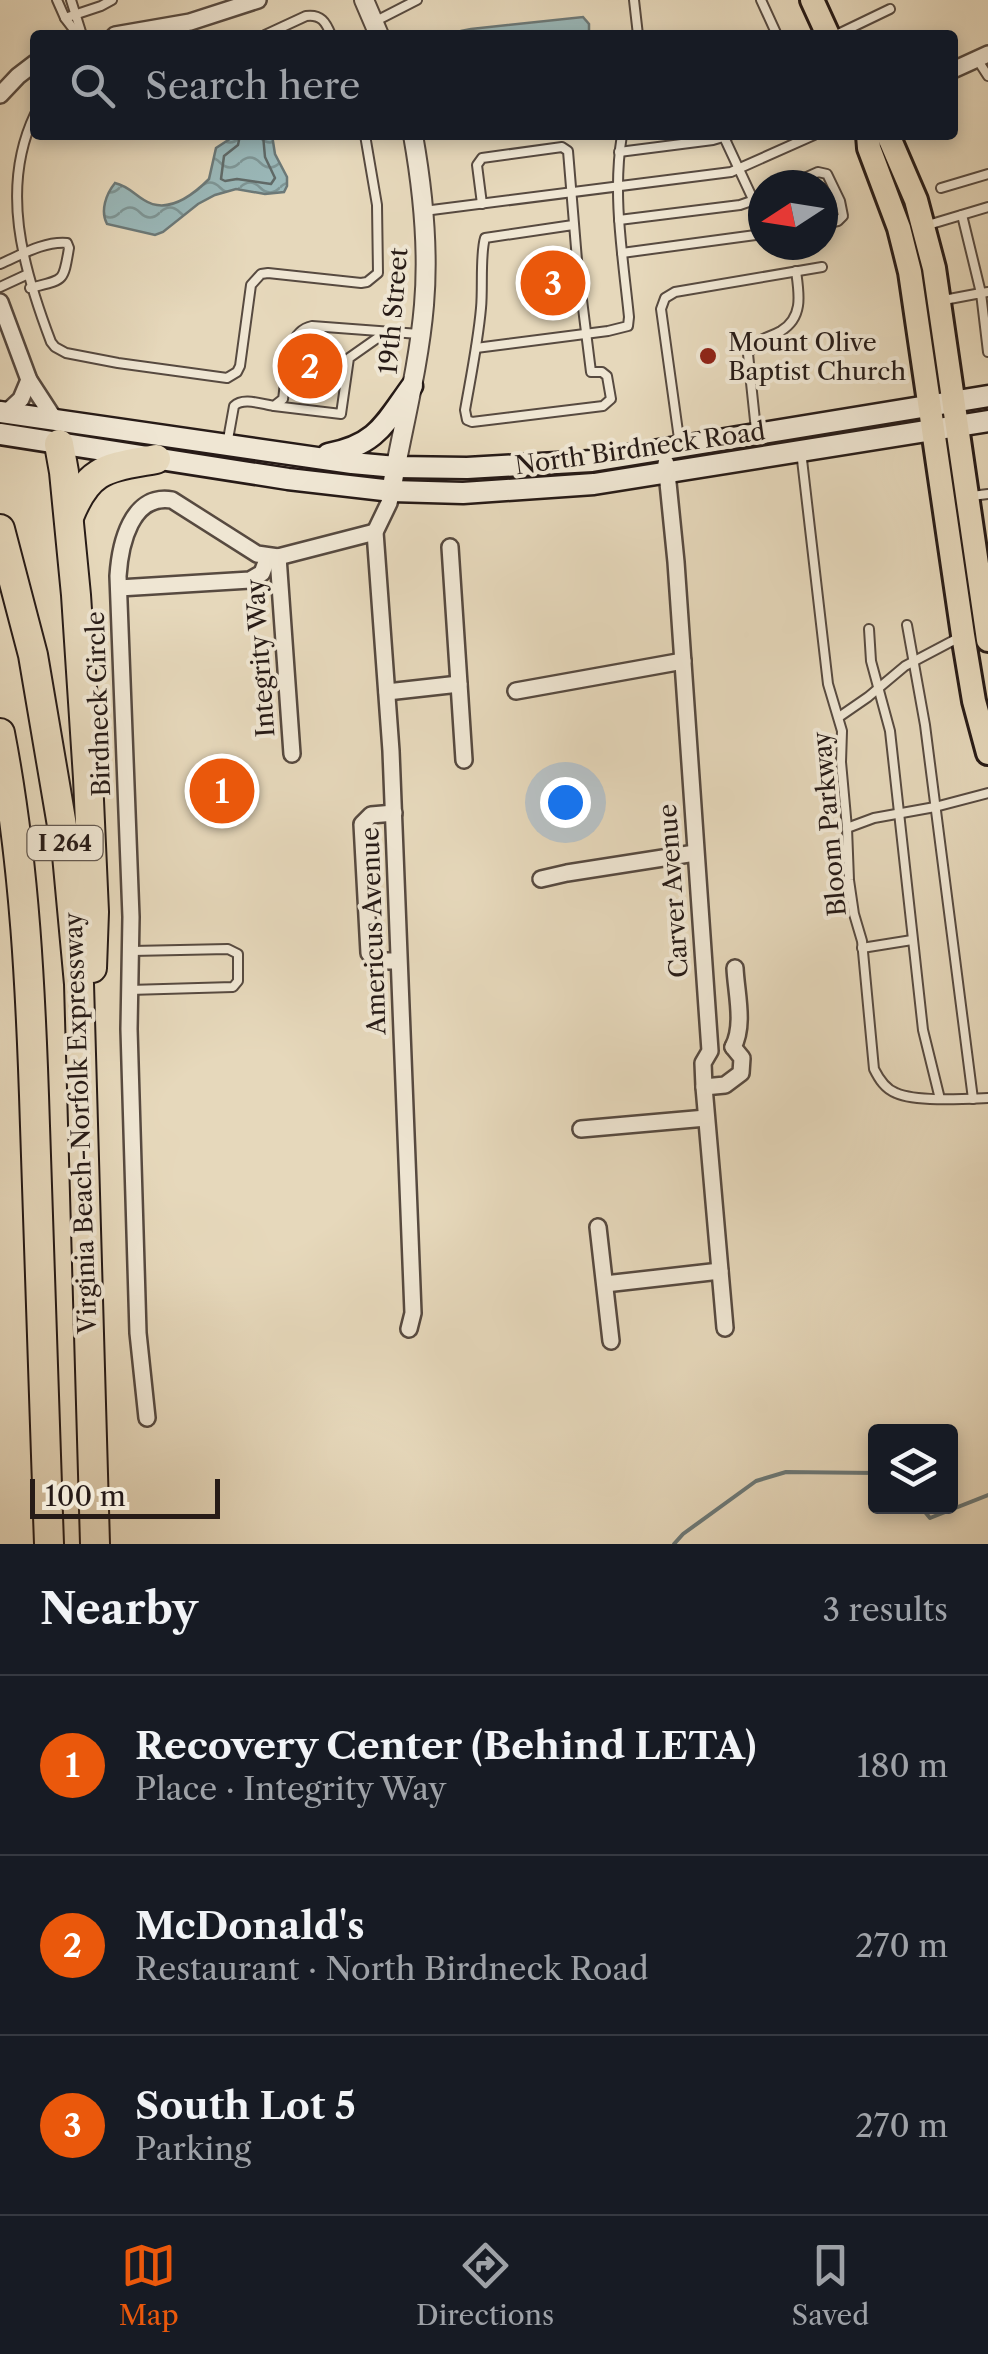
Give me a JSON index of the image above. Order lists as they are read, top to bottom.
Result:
{
  "streets": {
    "highway": ["I 264", "Virginia Beach-Norfolk Expressway"],
    "main road": ["North Birdneck Road"],
    "street": [
      "19th Street",
      "Integrity Way",
      "Birdneck Circle",
      "Carver Avenue",
      "Americus Avenue"
    ],
    "lane": ["Bloom Parkway"]
  },
  "crossings": [
    ["19th Street", "North Birdneck Road"],
    ["North Birdneck Road", "Bloom Parkway"],
    ["North Birdneck Road", "Carver Avenue"],
    ["Integrity Way", "Birdneck Circle"],
    ["Birdneck Circle", "Americus Avenue"]
  ],
  "places": ["Mount Olive Baptist Church"],
  "scale_bar": "100 m",
  "north": "left",
  "page": {
    "search": "Search here",
    "pins": ["3", "2", "1"],
    "scale": "100 m",
    "heading": ["Nearby", "3 results"],
    "list": [
      {
        "mark": "1",
        "name": "Recovery Center (Behind LETA)",
        "note": "Place · Integrity Way",
        "value": "180 m"
      },
      {
        "mark": "2",
        "name": "McDonald's",
        "note": "Restaurant · North Birdneck Road",
        "value": "270 m"
      },
      {
        "mark": "3",
        "name": "South Lot 5",
        "note": "Parking",
        "value": "270 m"
      }
    ],
    "nav": ["Map", "Directions", "Saved"]
  }
}
